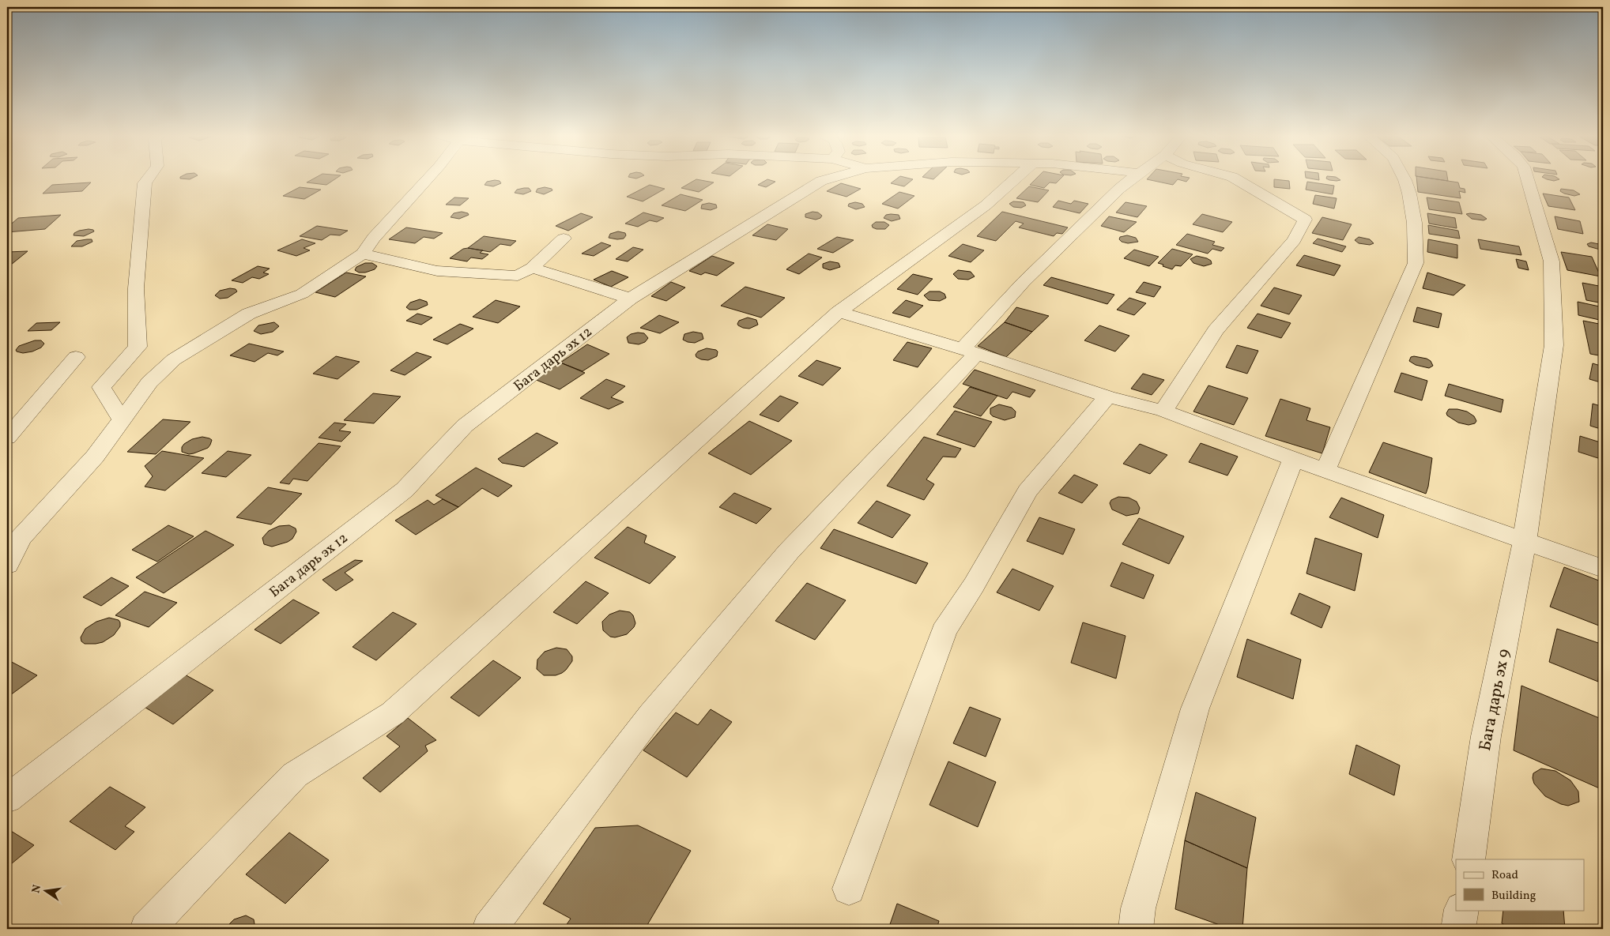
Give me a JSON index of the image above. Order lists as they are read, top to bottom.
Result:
{
  "streets": {
    "street": ["Бага дарь эх 12", "Бага дарь эх 9"]
  },
  "legend": ["Road", "Building"],
  "north": "left"
}
